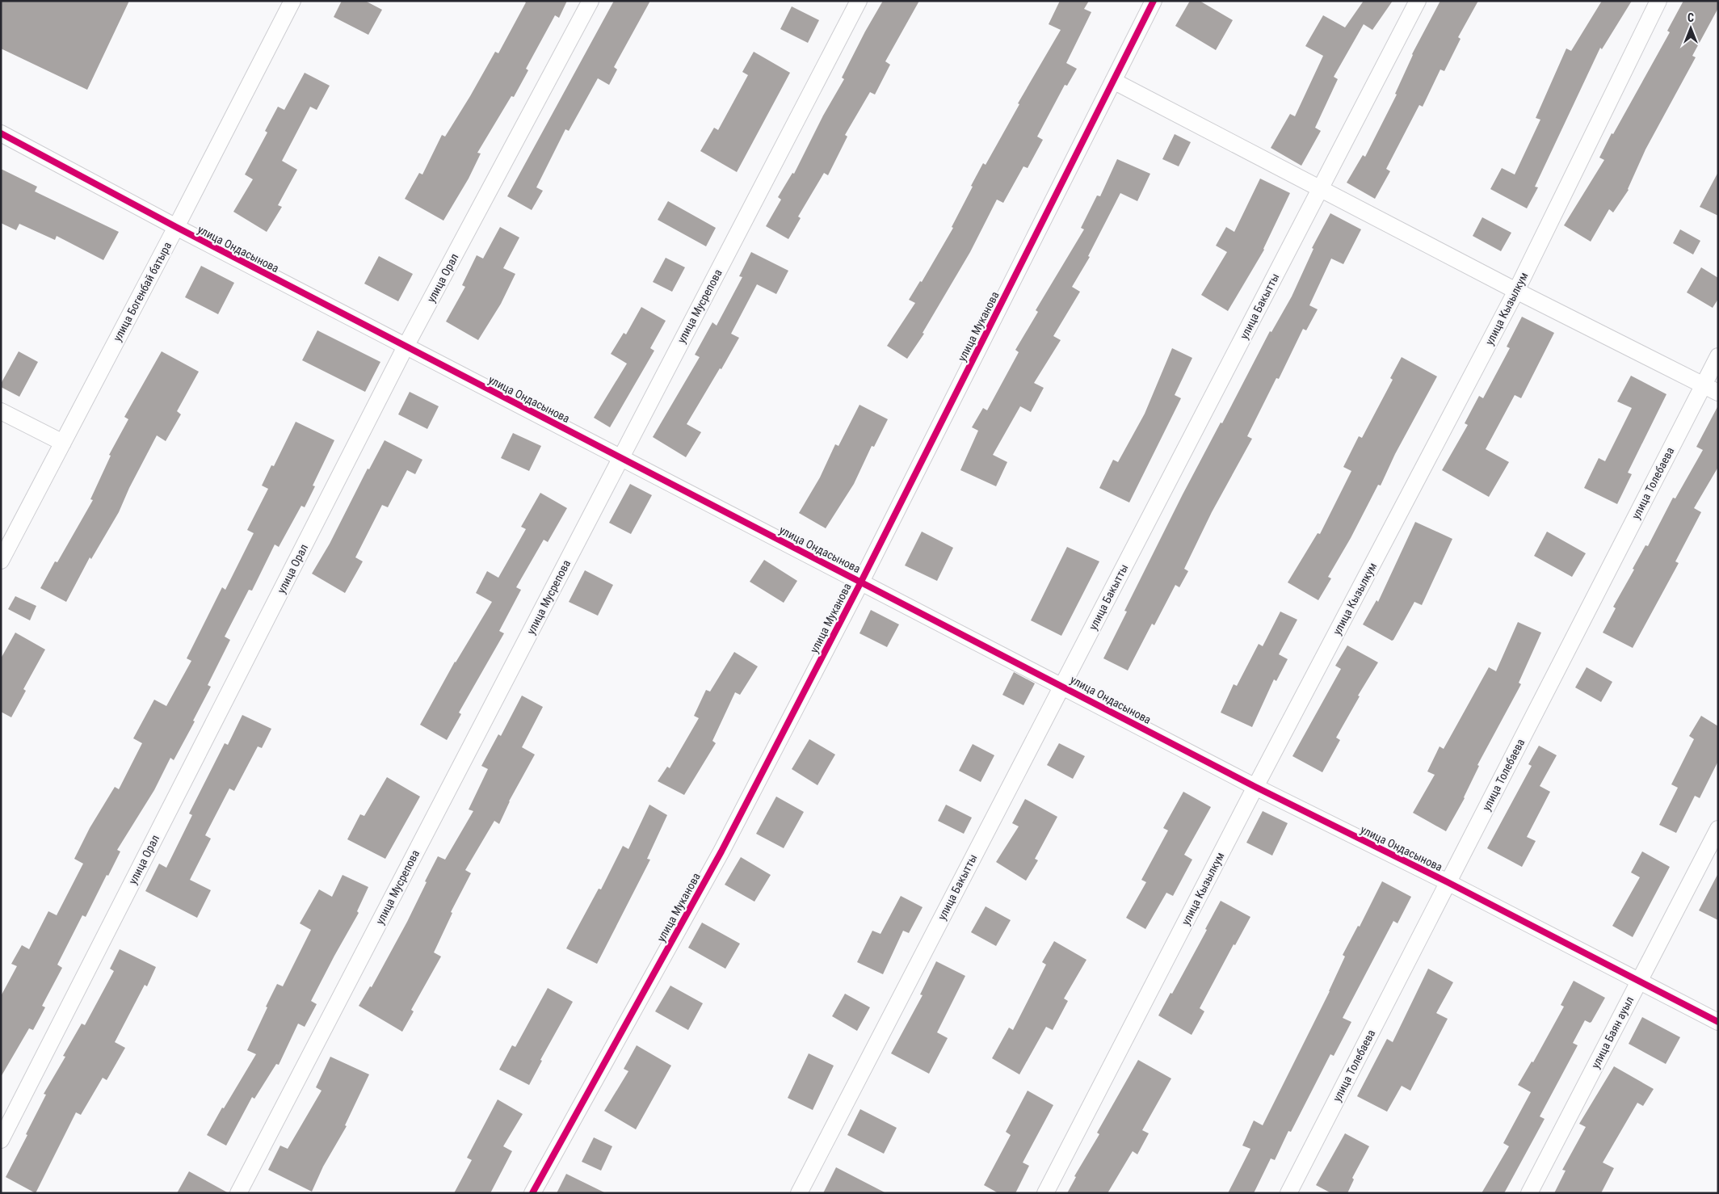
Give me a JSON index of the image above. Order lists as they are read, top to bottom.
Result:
{
  "streets": {
    "street": [
      "улица Ондасынова",
      "улица Орал",
      "улица Богенбай батыра",
      "улица Мусрепова",
      "улица Бакытты",
      "улица Кызылкум",
      "улица Муканова",
      "улица Толебаева",
      "улица Баян ауыл"
    ]
  },
  "crossings": [
    ["улица Ондасынова", "улица Орал"],
    ["улица Ондасынова", "улица Богенбай батыра"],
    ["улица Ондасынова", "улица Мусрепова"],
    ["улица Ондасынова", "улица Бакытты"],
    ["улица Ондасынова", "улица Кызылкум"],
    ["улица Ондасынова", "улица Муканова"],
    ["улица Ондасынова", "улица Толебаева"],
    ["улица Ондасынова", "улица Баян ауыл"]
  ],
  "north": "top"
}
